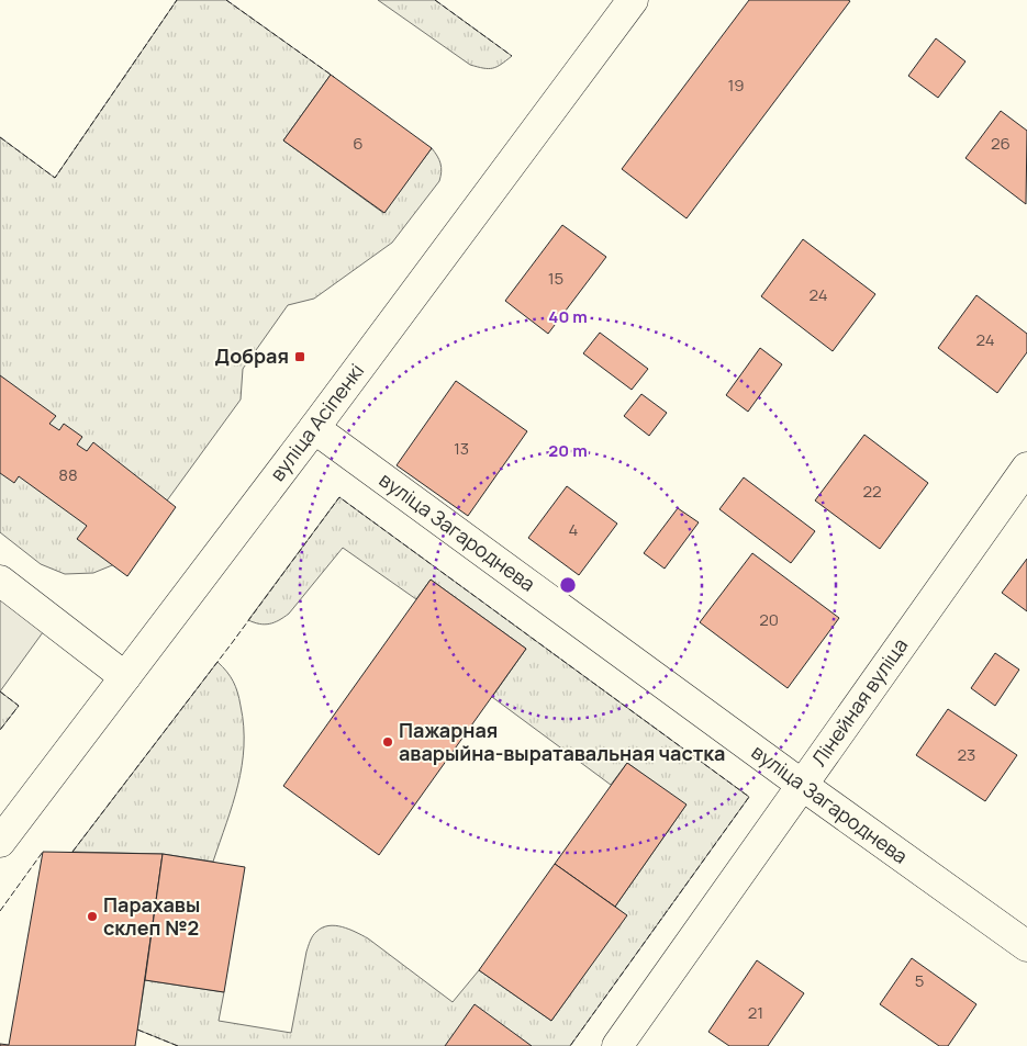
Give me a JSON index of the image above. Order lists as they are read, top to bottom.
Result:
{
  "streets": {
    "street": ["вуліца Асіпенкі", "вуліца Загароднева", "Лінейная вуліца"]
  },
  "crossings": [
    ["вуліца Асіпенкі", "вуліца Загароднева"],
    ["вуліца Загароднева", "Лінейная вуліца"]
  ],
  "places": {
    "transit": ["Добрая"],
    "other": ["Пажарная аварыйна-выратавальная частка", "Парахавы склеп №2"]
  },
  "house_numbers": [
    "19",
    "6",
    "26",
    "15",
    "24",
    "24",
    "13",
    "88",
    "22",
    "4",
    "20",
    "23",
    "5",
    "21"
  ],
  "rings": ["40 m", "20 m"]
}
